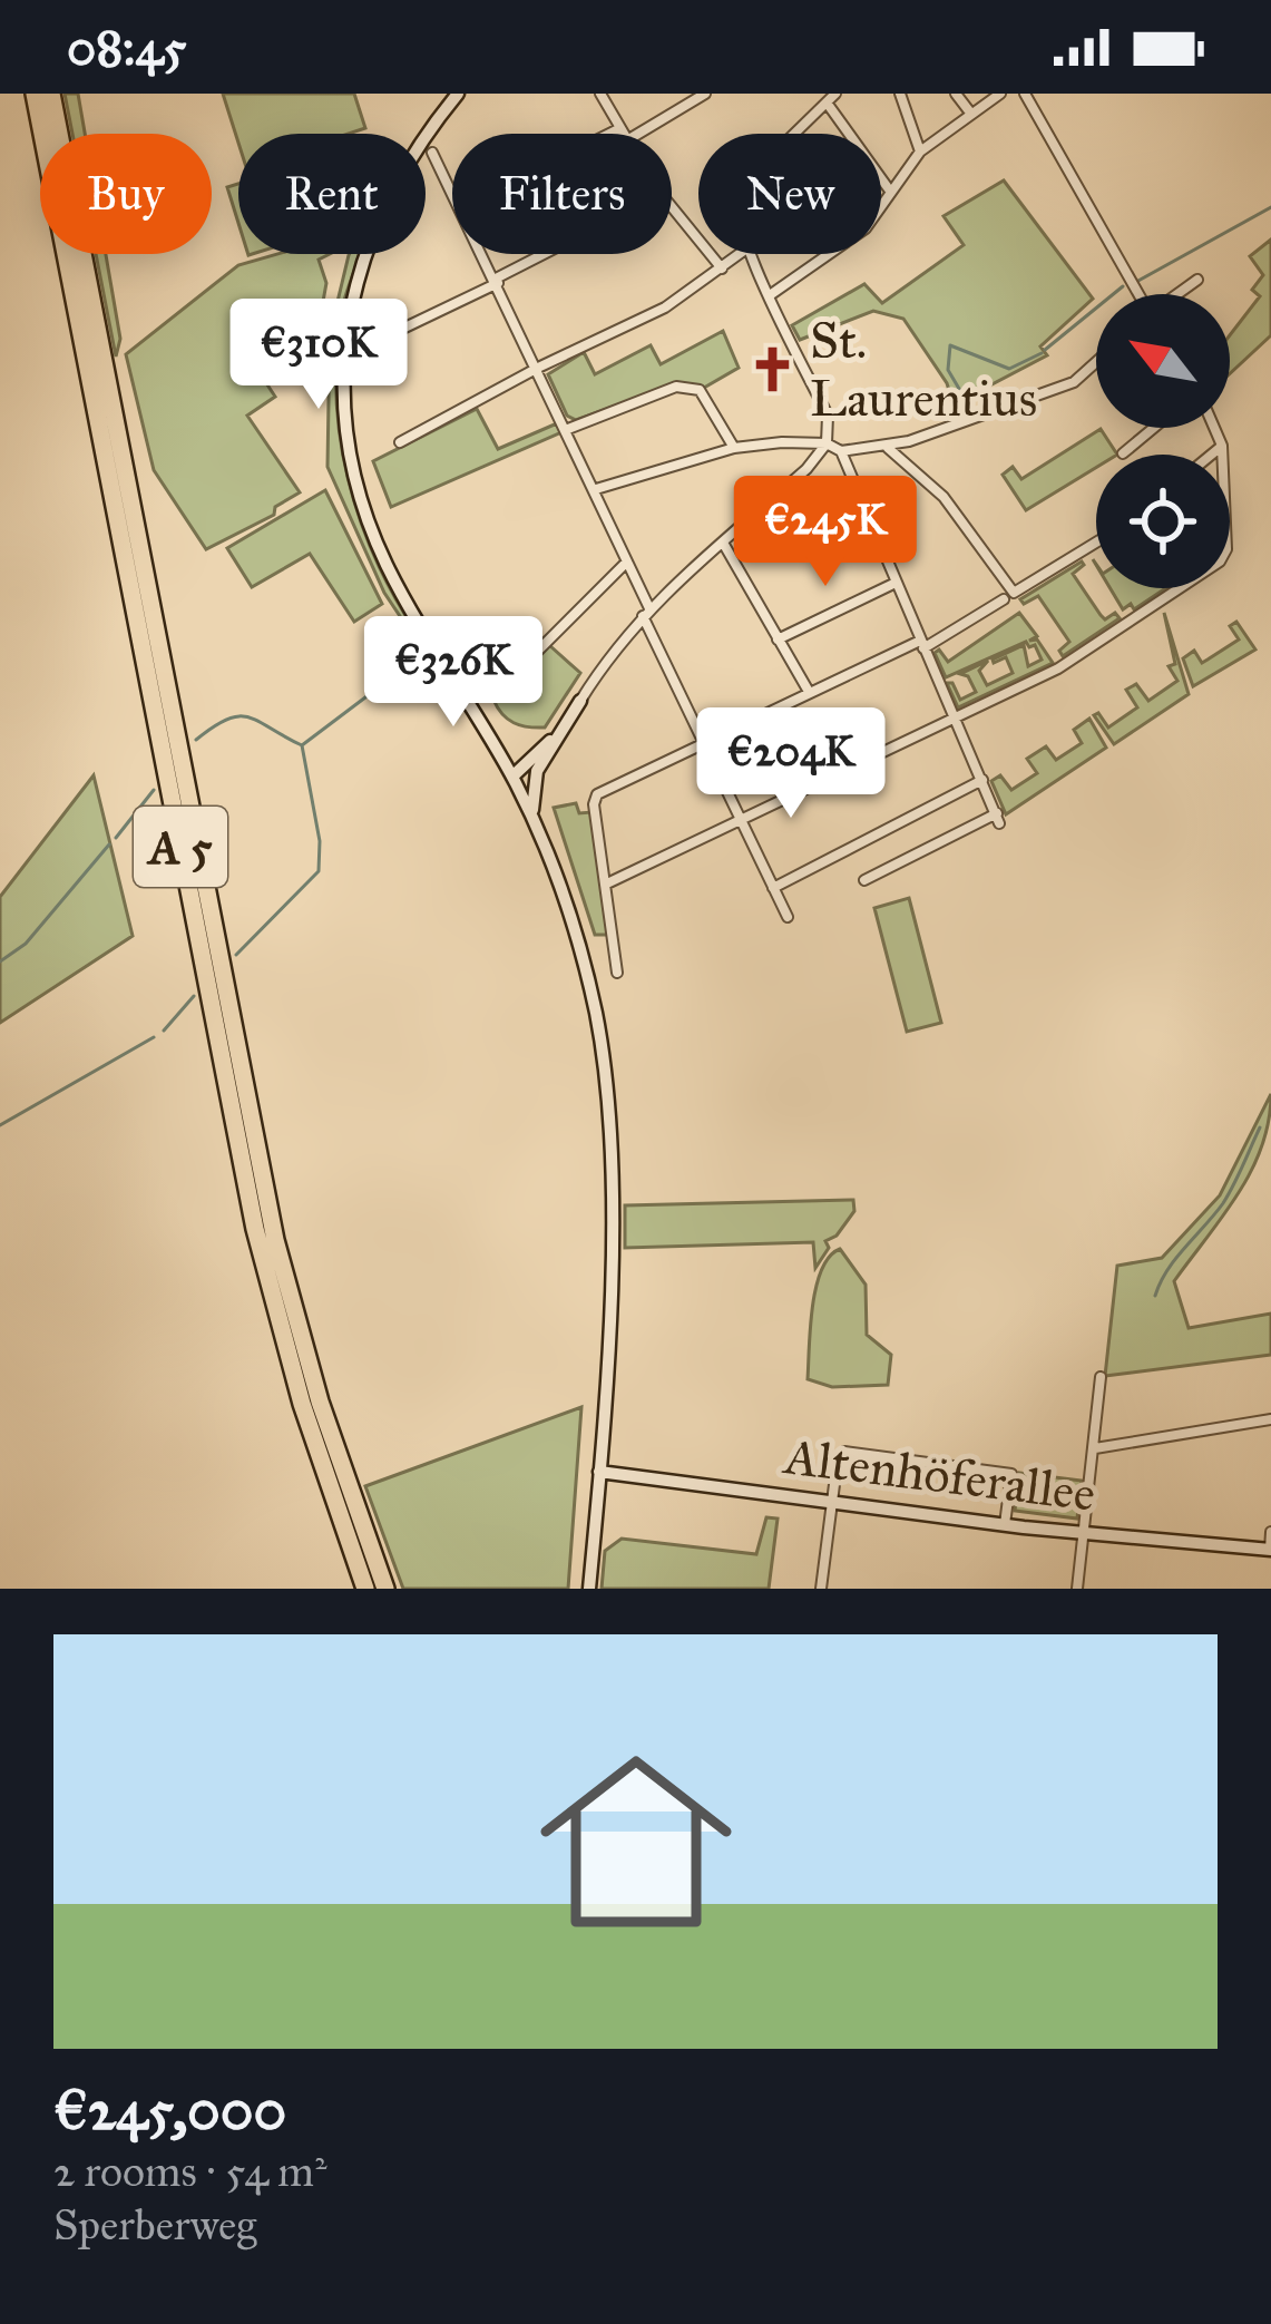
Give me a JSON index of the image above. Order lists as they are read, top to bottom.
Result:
{
  "streets": {
    "highway": ["A 5"],
    "main road": ["Altenhöferallee"]
  },
  "places": {
    "church": ["St. Laurentius"]
  },
  "north": "top left",
  "page": {
    "status": "08:45",
    "chip": [
      "Buy",
      "Rent",
      "Filters",
      "New"
    ],
    "price": [
      "€310K",
      "€245K",
      "€326K",
      "€204K"
    ],
    "list": [
      {
        "name": "€245,000",
        "note": "2 rooms · 54 m² · Sperberweg"
      }
    ]
  }
}
